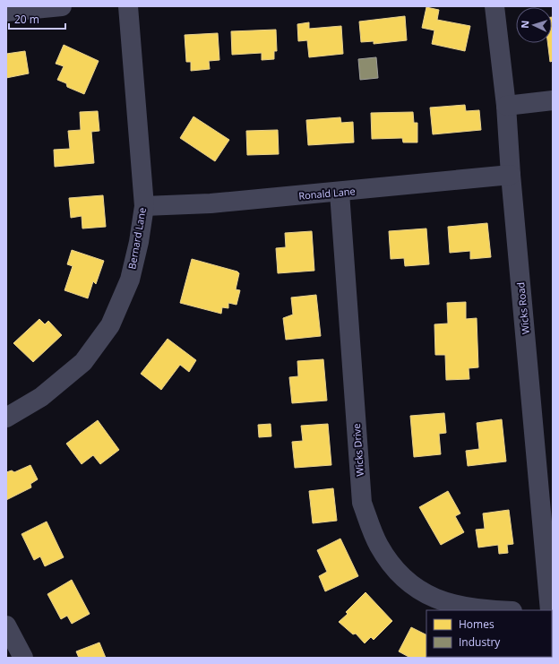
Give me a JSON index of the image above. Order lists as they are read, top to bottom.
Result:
{
  "streets": {
    "street": [
      "Ronald Lane",
      "Bernard Lane",
      "Wicks Road",
      "Wicks Drive"
    ]
  },
  "crossings": [
    ["Ronald Lane", "Bernard Lane"],
    ["Ronald Lane", "Wicks Road"],
    ["Ronald Lane", "Wicks Drive"]
  ],
  "legend": ["Homes", "Industry"],
  "scale_bar": "20 m",
  "north": "left"
}
